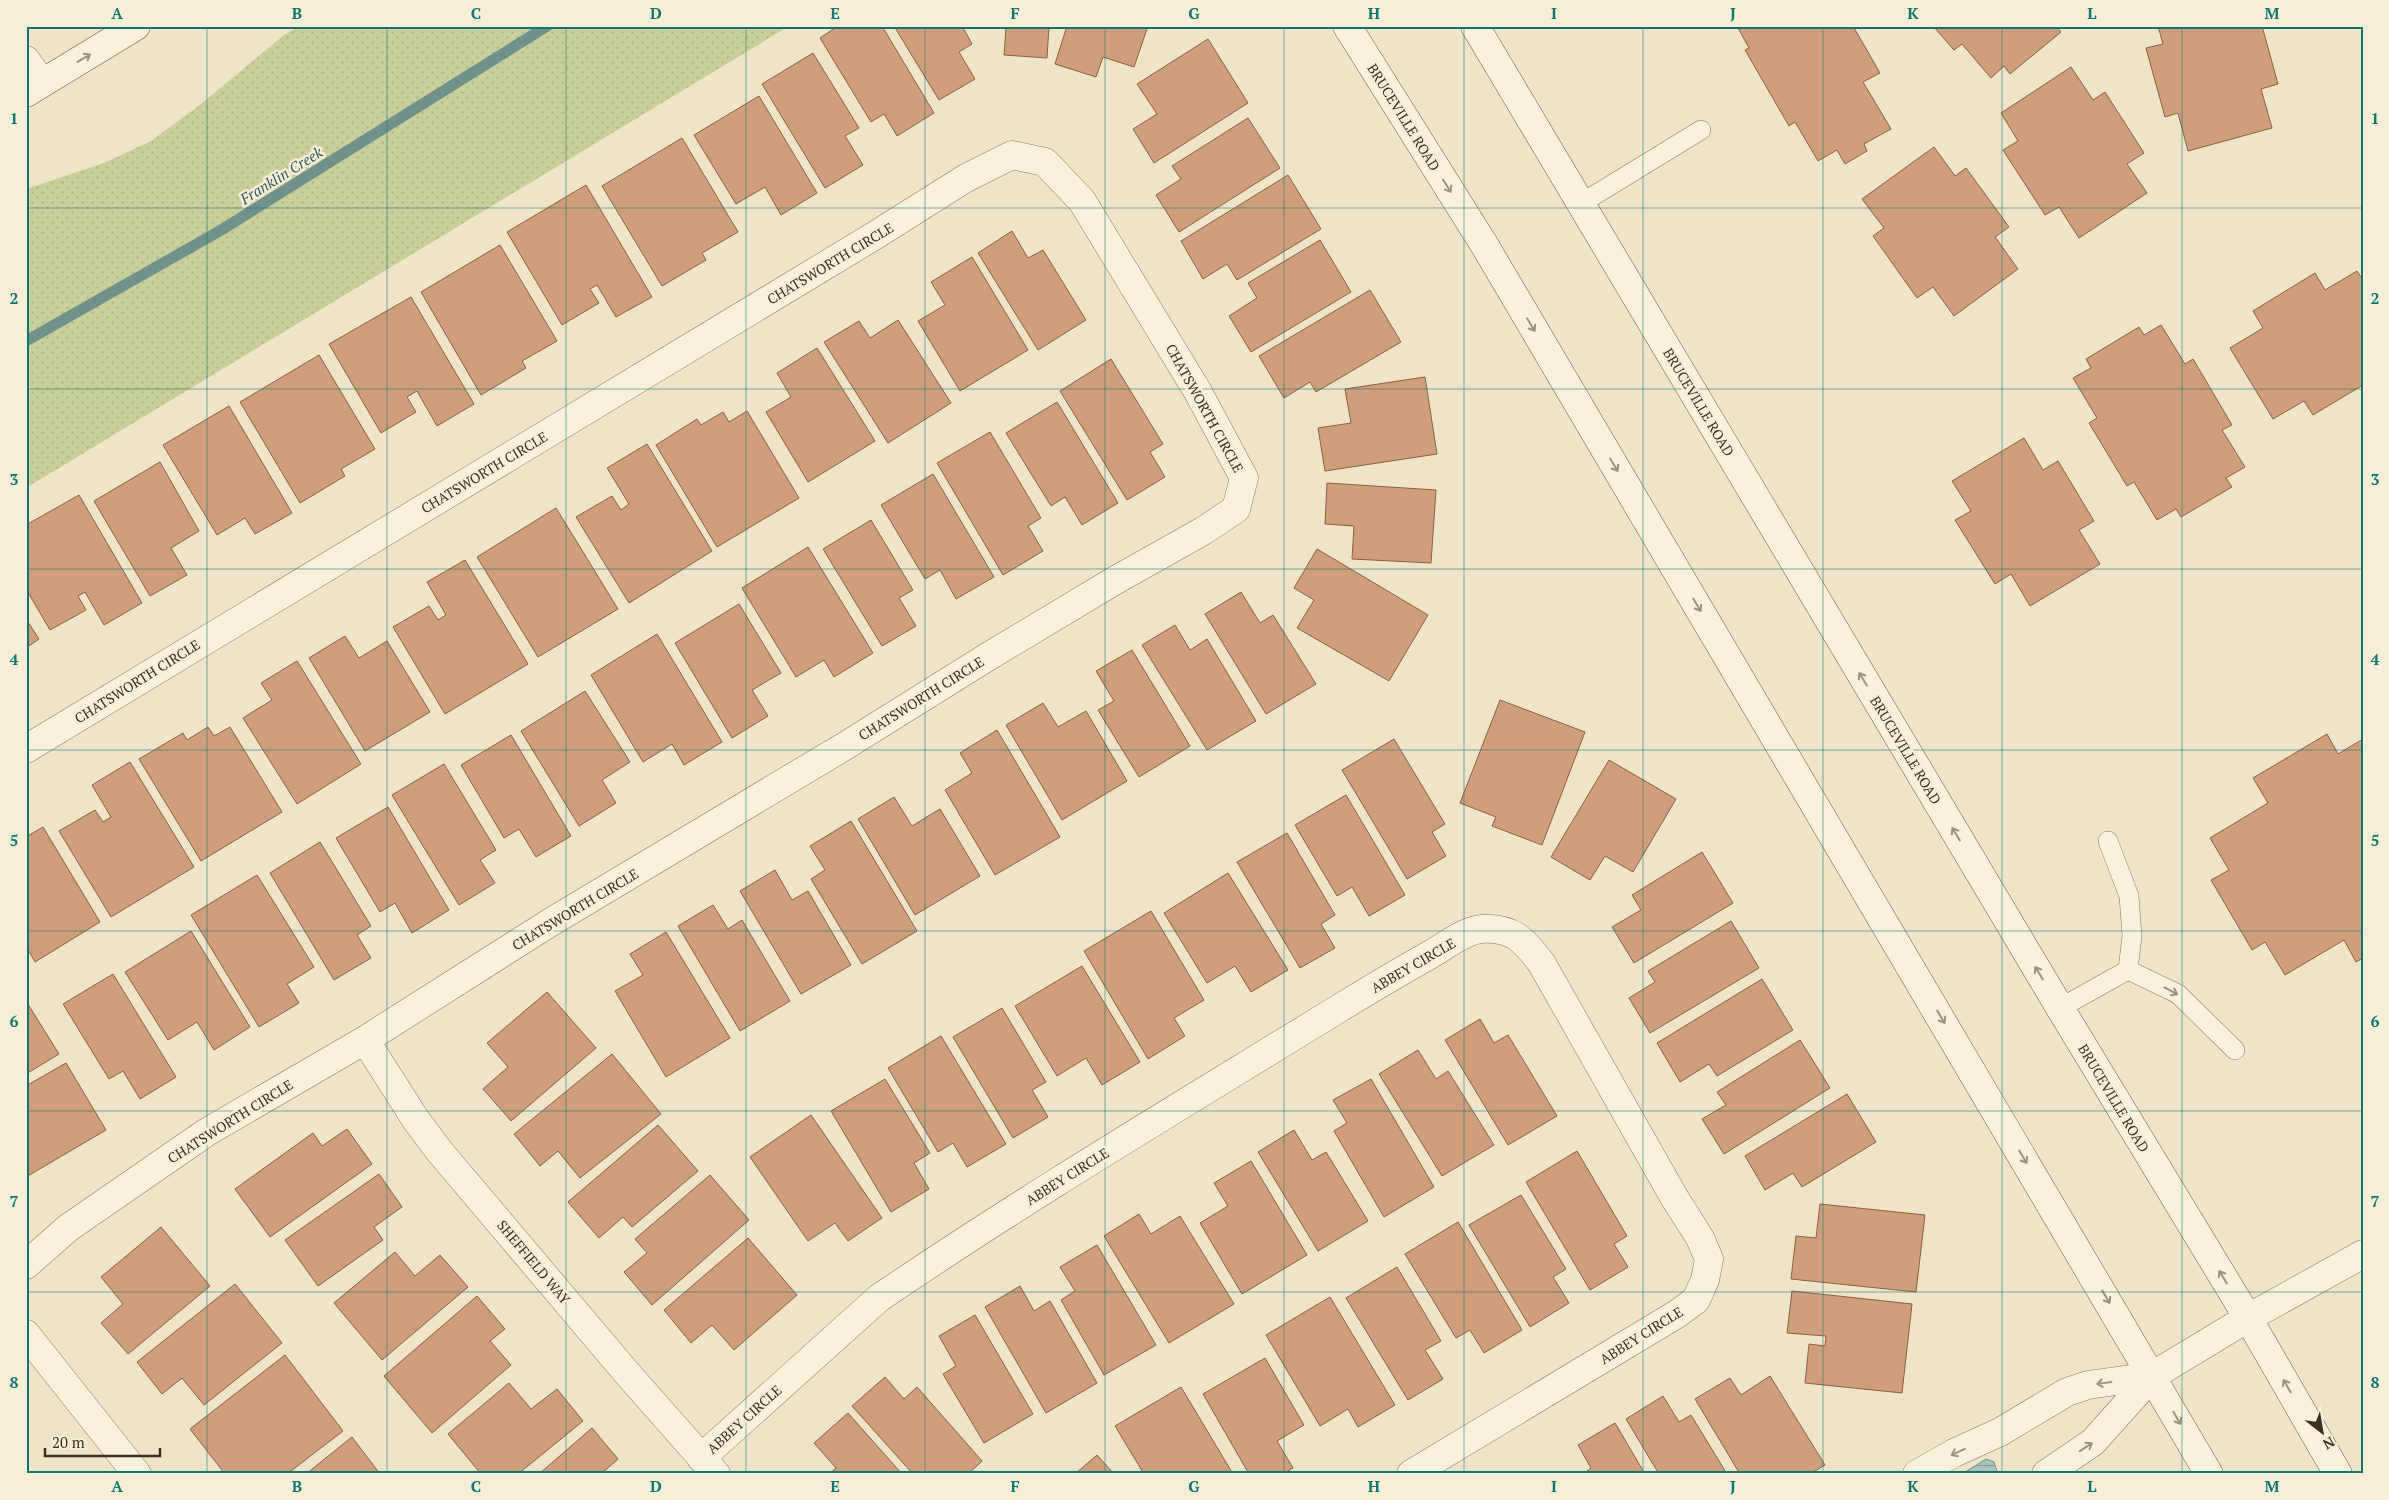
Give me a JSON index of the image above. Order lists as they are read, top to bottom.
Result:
{
  "streets": {
    "street": [
      "BRUCEVILLE ROAD",
      "CHATSWORTH CIRCLE",
      "ABBEY CIRCLE",
      "SHEFFIELD WAY"
    ]
  },
  "crossings": [
    ["CHATSWORTH CIRCLE", "SHEFFIELD WAY"],
    ["ABBEY CIRCLE", "SHEFFIELD WAY"]
  ],
  "water": ["Franklin Creek"],
  "scale_bar": "20 m",
  "north": "bottom right",
  "grid": {
    "columns": [
      "A",
      "B",
      "C",
      "D",
      "E",
      "F",
      "G",
      "H",
      "I",
      "J",
      "K",
      "L",
      "M"
    ],
    "rows": [
      "1",
      "2",
      "3",
      "4",
      "5",
      "6",
      "7",
      "8"
    ]
  }
}
